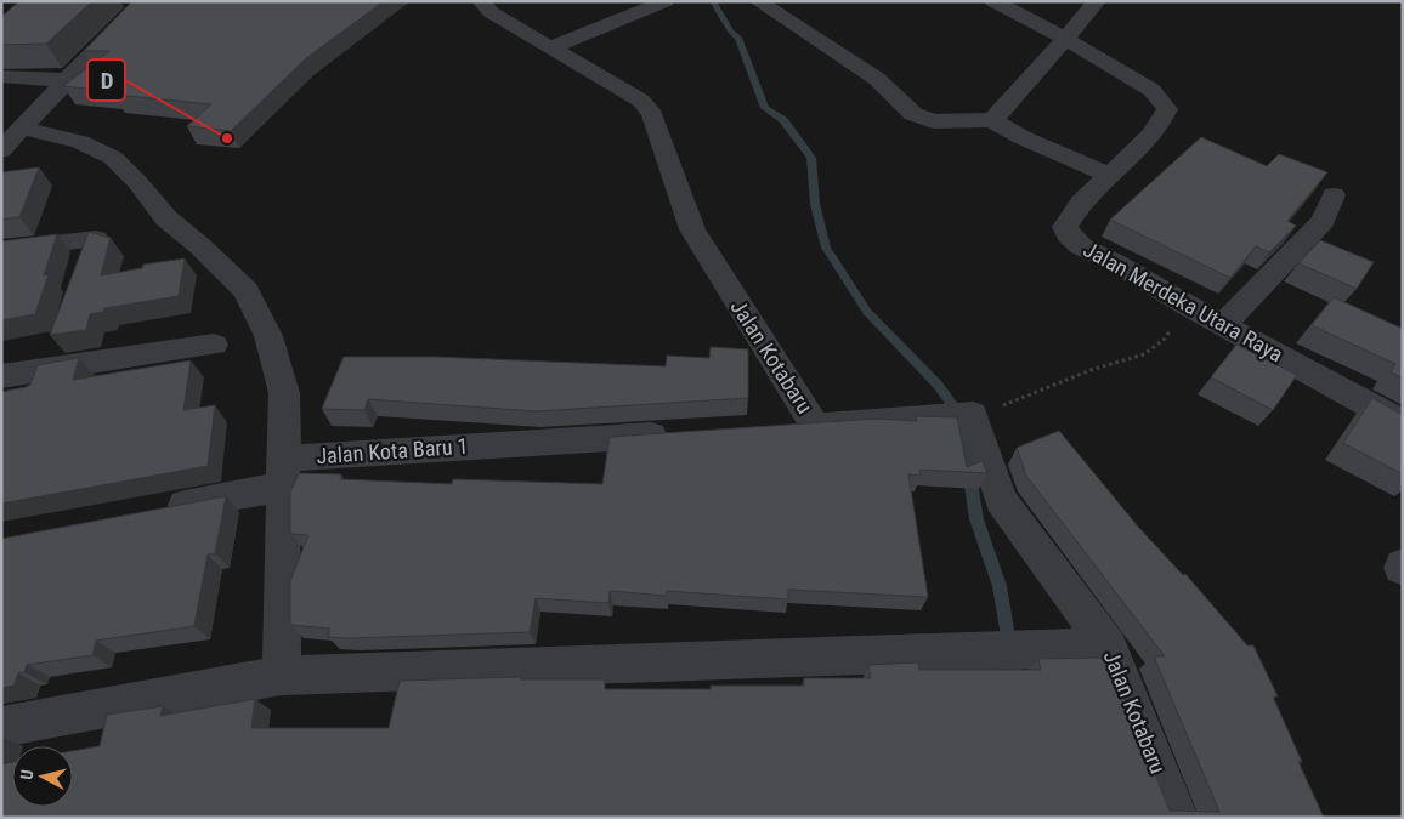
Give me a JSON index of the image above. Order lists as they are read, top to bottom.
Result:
{
  "streets": {
    "street": ["Jalan Merdeka Utara Raya", "Jalan Kotabaru", "Jalan Kota Baru 1"]
  },
  "places": ["D"],
  "north": "left"
}
